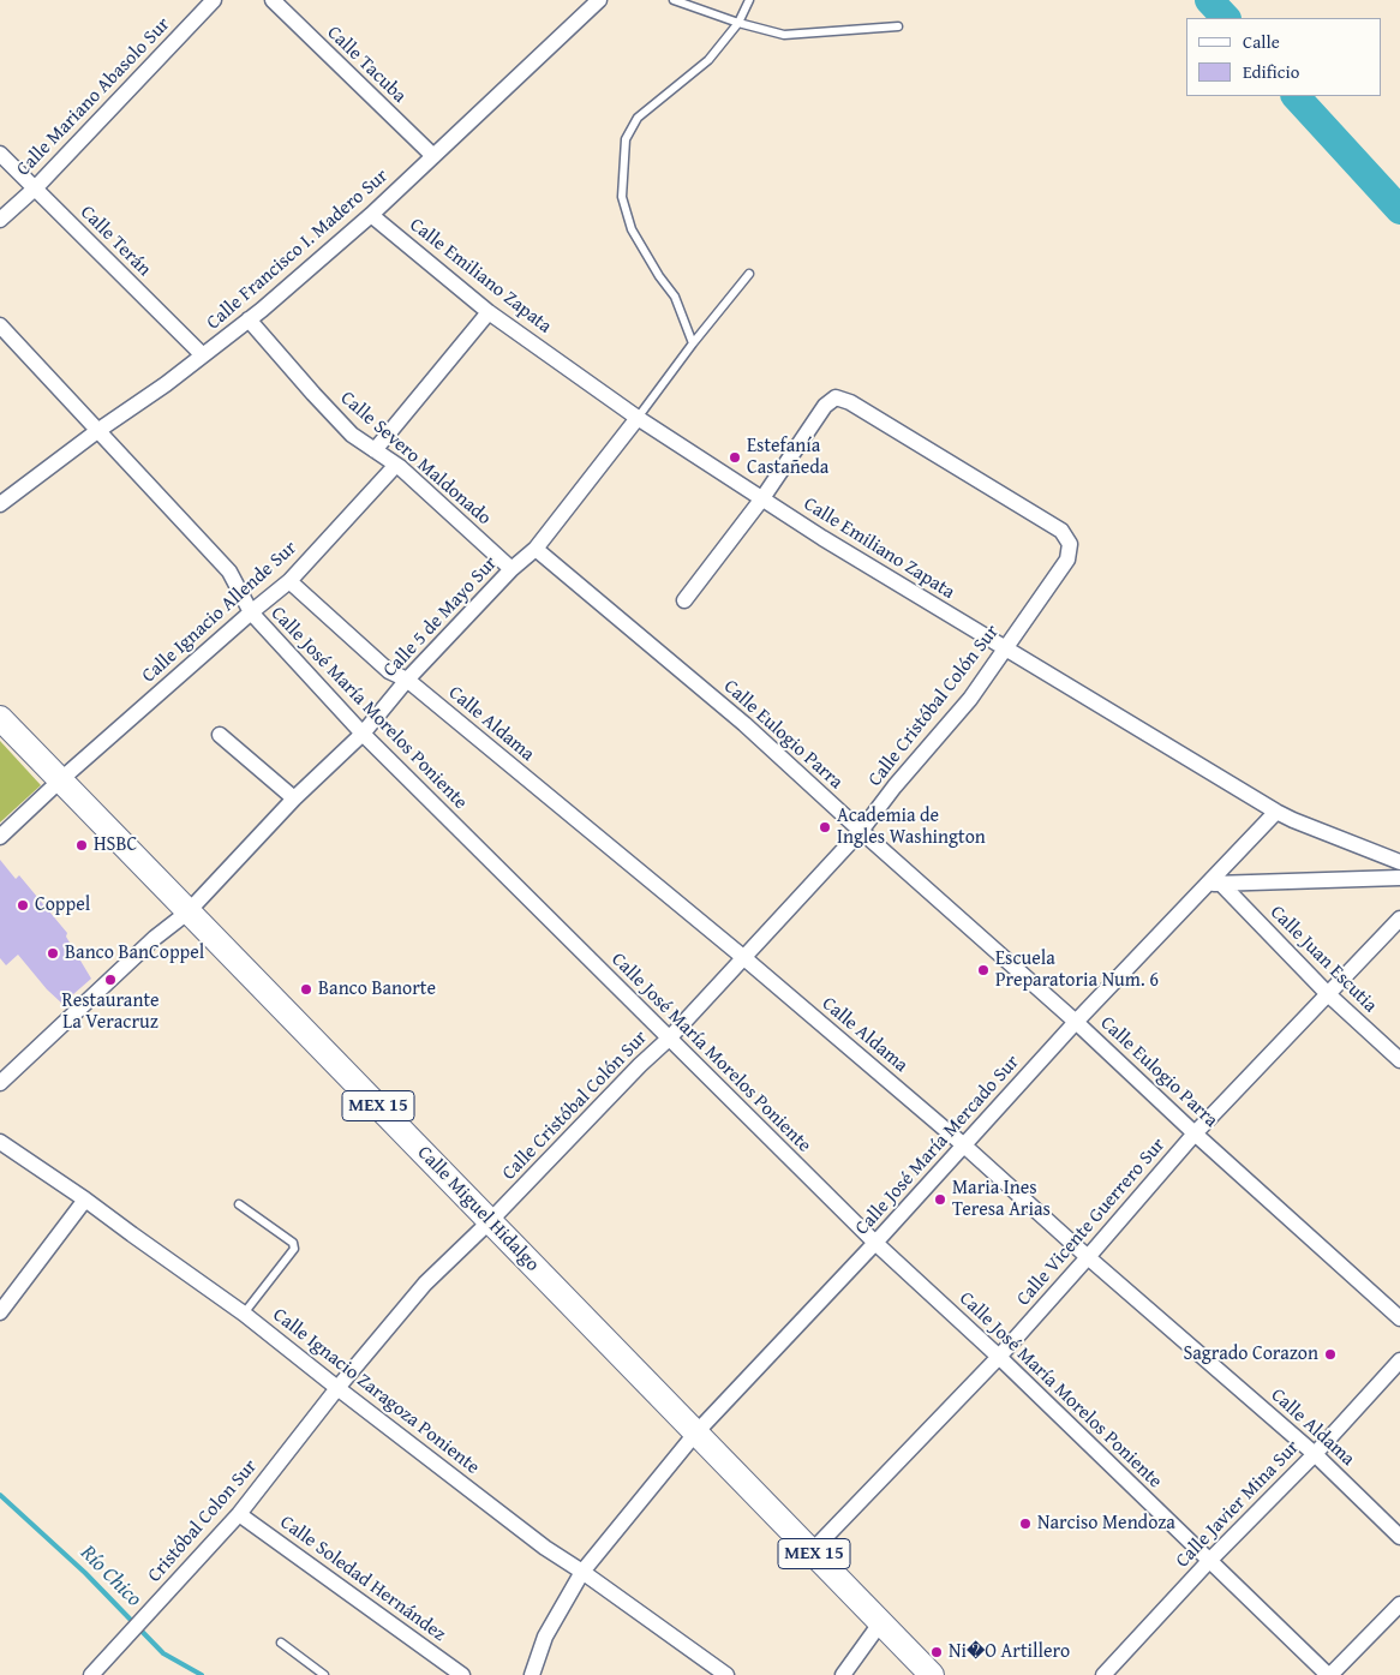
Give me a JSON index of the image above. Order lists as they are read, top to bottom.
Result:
{
  "streets": {
    "main road": ["MEX 15", "Calle Miguel Hidalgo"],
    "street": [
      "Calle Tacuba",
      "Calle Mariano Abasolo Sur",
      "Calle Terán",
      "Calle Francisco I. Madero Sur",
      "Calle Emiliano Zapata",
      "Calle Severo Maldonado",
      "Calle Ignacio Allende Sur",
      "Calle 5 de Mayo Sur",
      "Calle Cristóbal Colón Sur",
      "Calle José María Morelos Poniente",
      "Calle Aldama",
      "Calle Eulogio Parra",
      "Calle Juan Escutia",
      "Calle José María Mercado Sur",
      "Calle Vicente Guerrero Sur",
      "Calle Ignacio Zaragoza Poniente",
      "Calle Javier Mina Sur",
      "Cristóbal Colon Sur",
      "Calle Soledad Hernández"
    ]
  },
  "crossings": [
    ["Calle Tacuba", "Calle Francisco I. Madero Sur"],
    ["Calle Mariano Abasolo Sur", "Calle Terán"],
    ["Calle Terán", "Calle Francisco I. Madero Sur"],
    ["Calle Francisco I. Madero Sur", "Calle Emiliano Zapata"],
    ["Calle Francisco I. Madero Sur", "Calle Severo Maldonado"],
    ["Calle Francisco I. Madero Sur", "Calle José María Morelos Poniente"],
    ["Calle Emiliano Zapata", "Calle 5 de Mayo Sur"],
    ["Calle Emiliano Zapata", "Calle Cristóbal Colón Sur"],
    ["Calle Emiliano Zapata", "Calle José María Mercado Sur"],
    ["Calle Severo Maldonado", "Calle Ignacio Allende Sur"],
    ["Calle Severo Maldonado", "Calle 5 de Mayo Sur"],
    ["Calle Ignacio Allende Sur", "Calle José María Morelos Poniente"],
    ["Calle Ignacio Allende Sur", "Calle Aldama"],
    ["Calle Ignacio Allende Sur", "Calle Miguel Hidalgo"],
    ["Calle 5 de Mayo Sur", "Calle José María Morelos Poniente"],
    ["Calle 5 de Mayo Sur", "Calle Aldama"],
    ["Calle 5 de Mayo Sur", "Calle Eulogio Parra"],
    ["Calle 5 de Mayo Sur", "Calle Miguel Hidalgo"],
    ["Calle Cristóbal Colón Sur", "Calle José María Morelos Poniente"],
    ["Calle Cristóbal Colón Sur", "Calle Aldama"],
    ["Calle Cristóbal Colón Sur", "Calle Eulogio Parra"],
    ["Calle Cristóbal Colón Sur", "Calle Miguel Hidalgo"],
    ["Calle Cristóbal Colón Sur", "Calle Ignacio Zaragoza Poniente"],
    ["Calle Cristóbal Colón Sur", "Cristóbal Colon Sur"],
    ["Calle José María Morelos Poniente", "Calle José María Mercado Sur"],
    ["Calle José María Morelos Poniente", "Calle Vicente Guerrero Sur"],
    ["Calle José María Morelos Poniente", "Calle Javier Mina Sur"],
    ["Calle Aldama", "Calle José María Mercado Sur"],
    ["Calle Aldama", "Calle Vicente Guerrero Sur"],
    ["Calle Aldama", "Calle Javier Mina Sur"],
    ["Calle Eulogio Parra", "Calle José María Mercado Sur"],
    ["Calle Eulogio Parra", "Calle Vicente Guerrero Sur"],
    ["Calle Juan Escutia", "Calle José María Mercado Sur"],
    ["Calle Juan Escutia", "Calle Vicente Guerrero Sur"],
    ["Calle José María Mercado Sur", "Calle Miguel Hidalgo"],
    ["Calle José María Mercado Sur", "Calle Ignacio Zaragoza Poniente"],
    ["Calle Miguel Hidalgo", "Calle Vicente Guerrero Sur"],
    ["Calle Ignacio Zaragoza Poniente", "Cristóbal Colon Sur"],
    ["Cristóbal Colon Sur", "Calle Soledad Hernández"]
  ],
  "water": ["Río Chico"],
  "places": [
    "Estefanía Castañeda",
    "Academia de Ingles Washington",
    "HSBC",
    "Coppel",
    "Banco BanCoppel",
    "Escuela Preparatoria Num. 6",
    "Restaurante La Veracruz",
    "Banco Banorte",
    "Maria Ines Teresa Arias",
    "Sagrado Corazon",
    "Narciso Mendoza",
    "Ni�O Artillero"
  ],
  "legend": ["Calle", "Edificio"]
}
